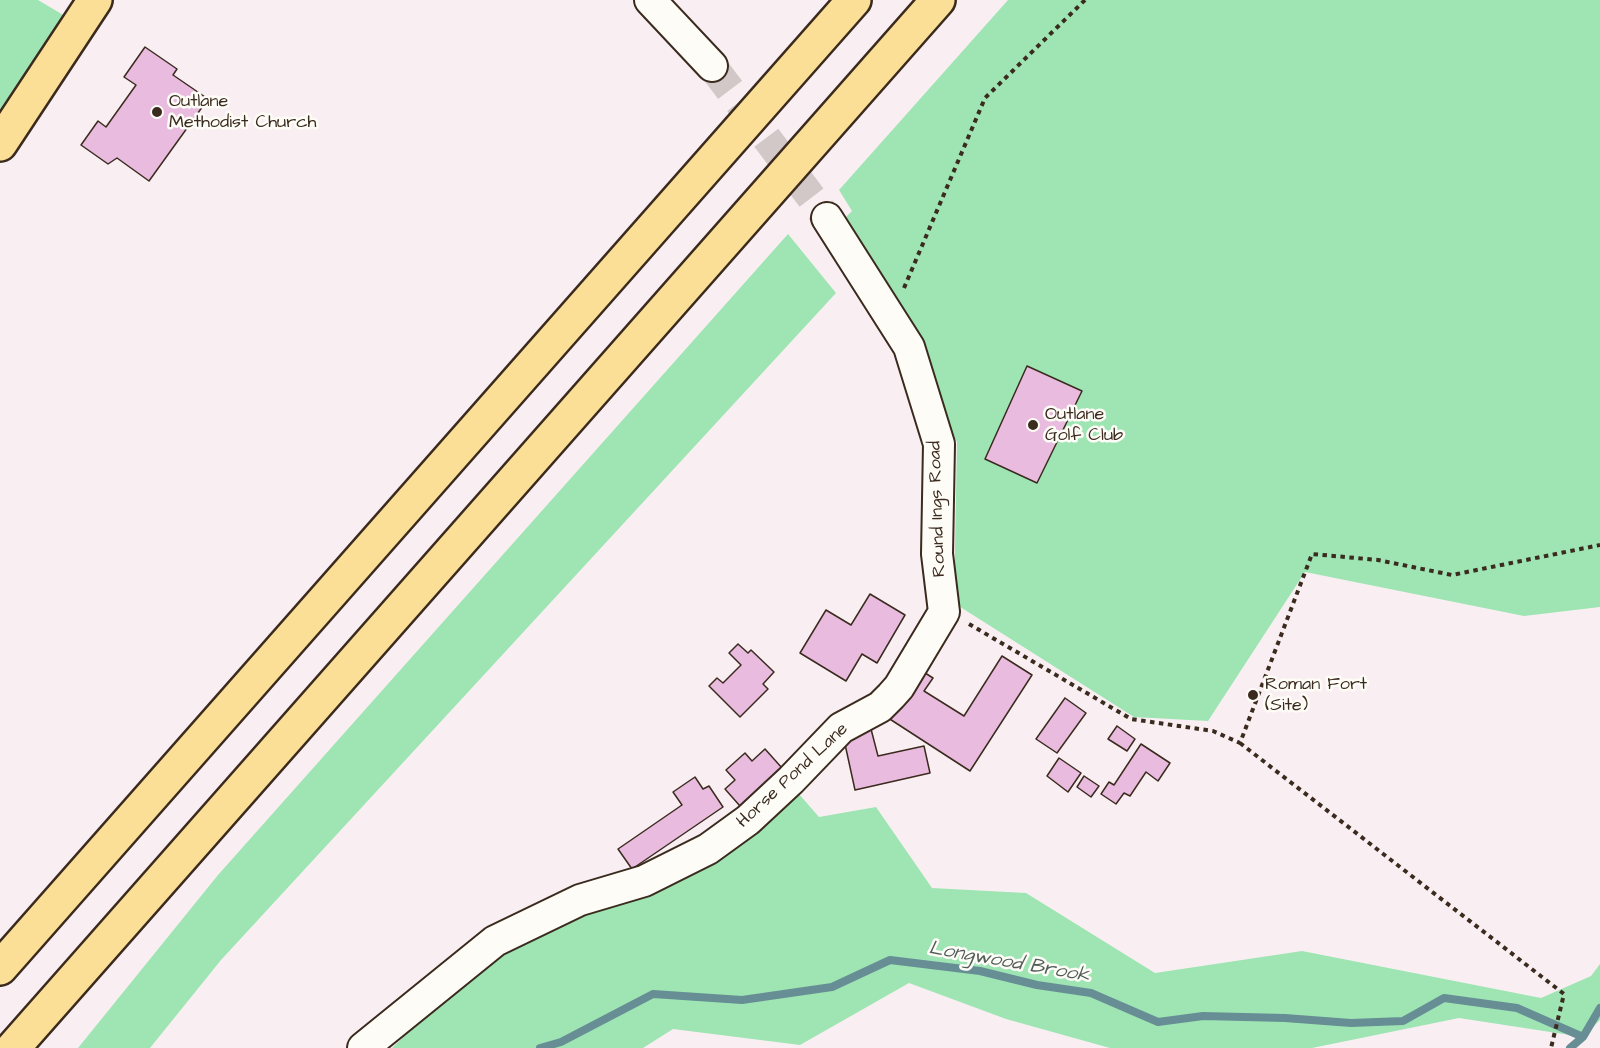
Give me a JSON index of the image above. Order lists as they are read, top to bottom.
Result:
{
  "streets": {
    "street": ["Round Ings Road", "Horse Pond Lane"]
  },
  "crossings": [
    ["Round Ings Road", "Horse Pond Lane"]
  ],
  "water": ["Longwood Brook"],
  "places": ["Outlane Methodist Church", "Outlane Golf Club", "Roman Fort (Site)"]
}
